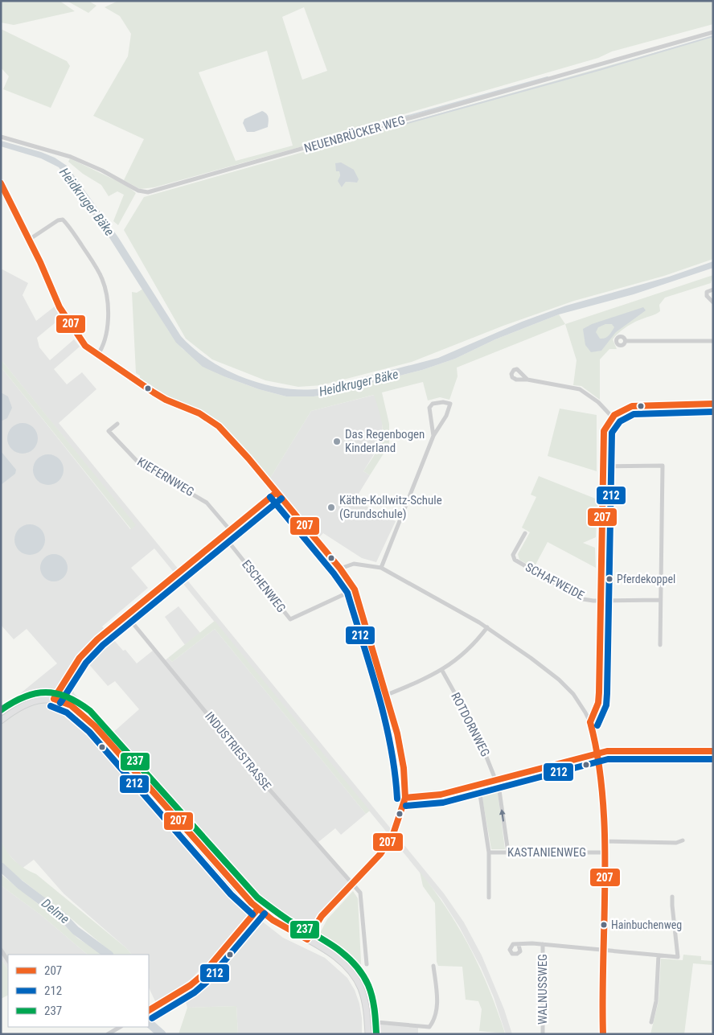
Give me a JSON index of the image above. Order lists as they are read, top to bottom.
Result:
{
  "streets": {
    "street": [
      "NEUENBRÜCKER WEG",
      "KIEFERNWEG",
      "SCHAFWEIDE",
      "ESCHENWEG",
      "ROTDORNWEG",
      "INDUSTRIESTRASSE",
      "KASTANIENWEG",
      "WALNUSSWEG"
    ]
  },
  "crossings": [
    ["ROTDORNWEG", "KASTANIENWEG"]
  ],
  "water": ["Heidkruger Bäke", "Delme"],
  "places": [
    "Das Regenbogen Kinderland",
    "Käthe-Kollwitz-Schule (Grundschule)",
    "Pferdekoppel",
    "Hainbuchenweg"
  ],
  "lines": ["transit line 207", "transit line 212", "transit line 237"],
  "legend": ["207", "212", "237"]
}
